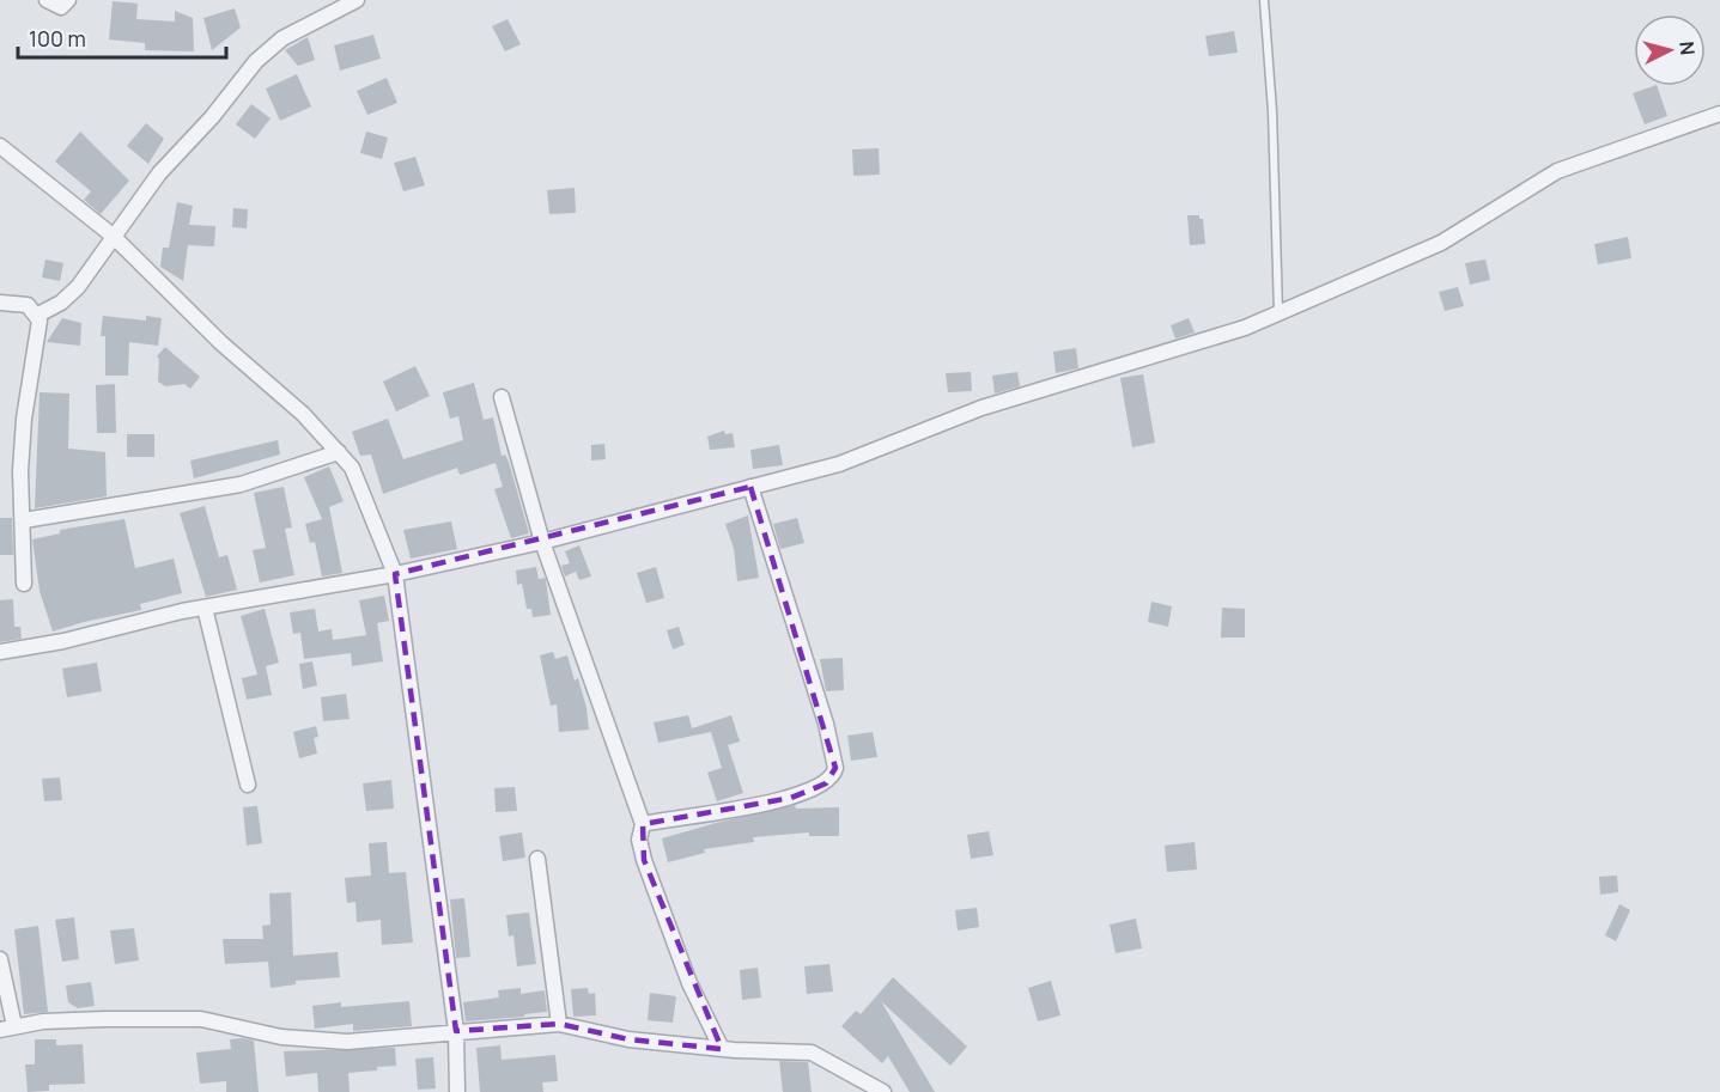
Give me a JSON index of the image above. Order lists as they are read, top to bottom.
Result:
{
  "scale_bar": "100 m",
  "north": "right"
}
